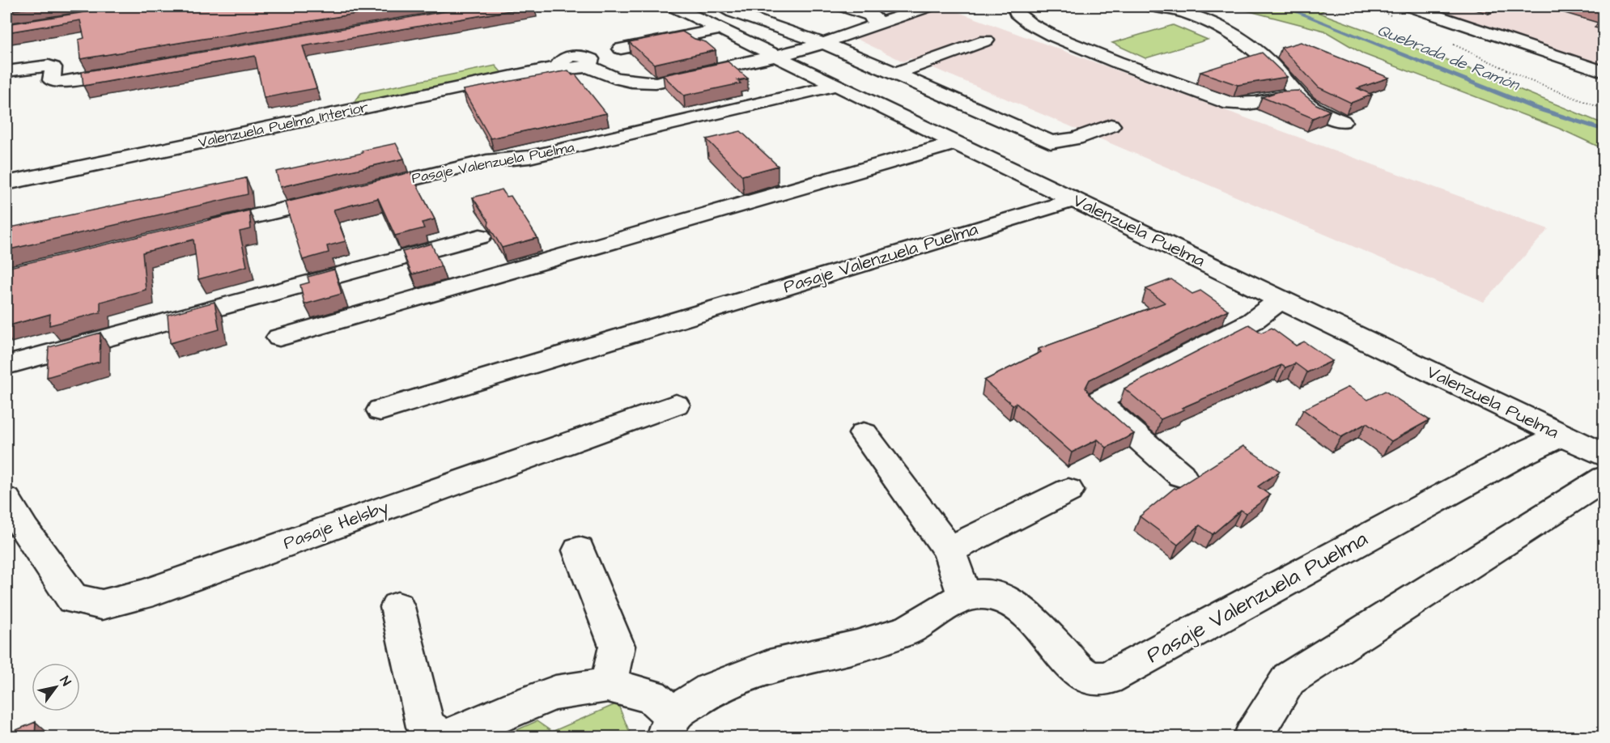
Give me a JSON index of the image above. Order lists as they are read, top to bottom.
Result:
{
  "streets": {
    "street": [
      "Valenzuela Puelma Interior",
      "Pasaje Valenzuela Puelma",
      "Valenzuela Puelma",
      "Pasaje Helsby"
    ]
  },
  "crossings": [
    ["Valenzuela Puelma Interior", "Valenzuela Puelma"],
    ["Pasaje Valenzuela Puelma", "Valenzuela Puelma"]
  ],
  "water": ["Quebrada de Ramón"],
  "north": "top right"
}
